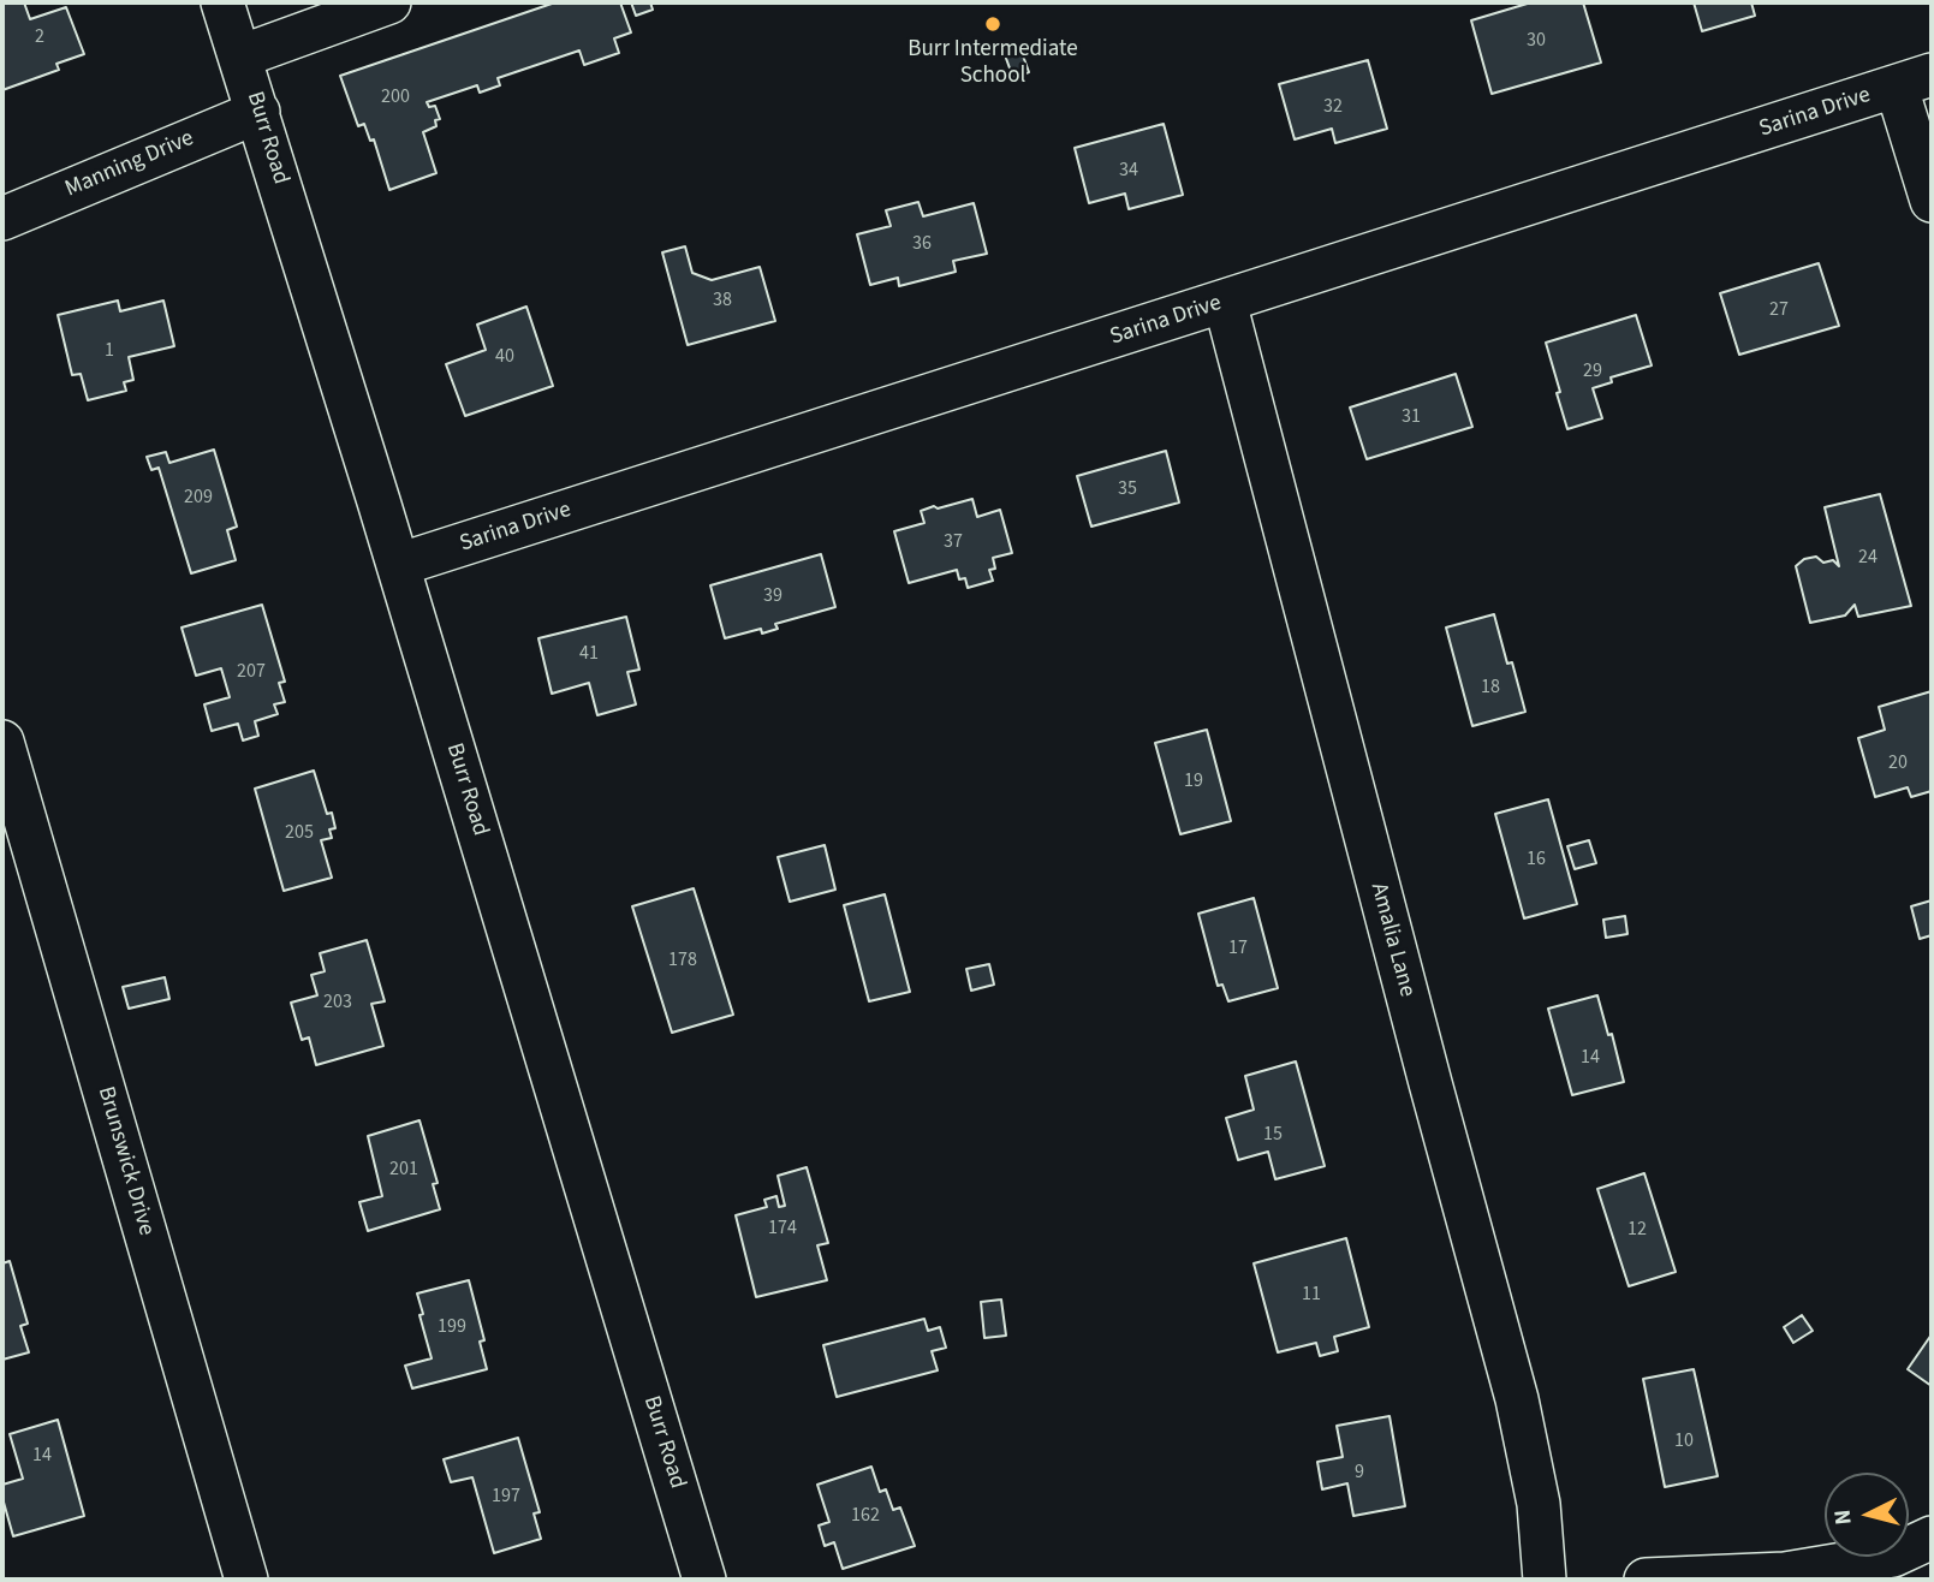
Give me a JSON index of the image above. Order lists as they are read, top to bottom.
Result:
{
  "streets": {
    "street": [
      "Sarina Drive",
      "Burr Road",
      "Manning Drive",
      "Amalia Lane",
      "Brunswick Drive"
    ]
  },
  "crossings": [
    ["Sarina Drive", "Burr Road"],
    ["Sarina Drive", "Amalia Lane"],
    ["Burr Road", "Manning Drive"]
  ],
  "places": ["Burr Intermediate School"],
  "house_numbers": [
    "2",
    "30",
    "200",
    "32",
    "34",
    "36",
    "38",
    "27",
    "1",
    "40",
    "29",
    "31",
    "35",
    "209",
    "37",
    "24",
    "39",
    "41",
    "207",
    "18",
    "20",
    "19",
    "205",
    "16",
    "17",
    "178",
    "203",
    "14",
    "15",
    "201",
    "174",
    "12",
    "11",
    "199",
    "10",
    "14",
    "9",
    "197",
    "162"
  ],
  "north": "left"
}
